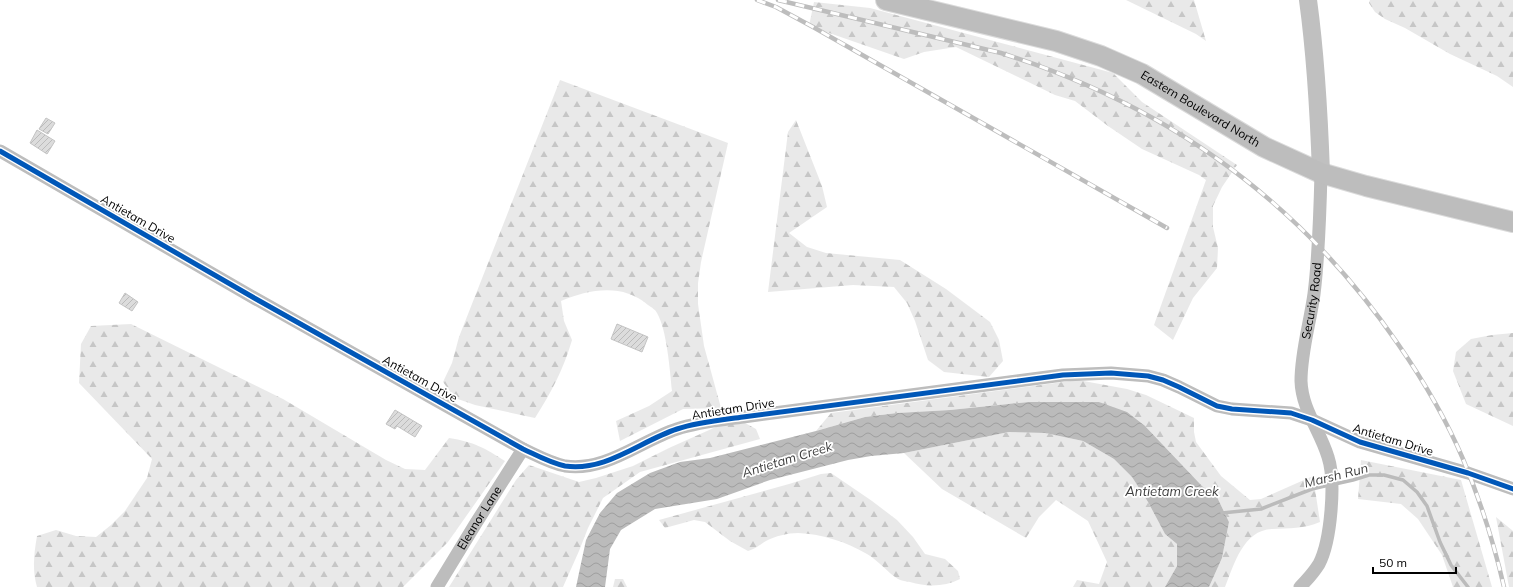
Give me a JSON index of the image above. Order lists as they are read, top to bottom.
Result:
{
  "streets": {
    "main road": ["Eastern Boulevard North"],
    "street": ["Antietam Drive", "Security Road", "Eleanor Lane"]
  },
  "crossings": [
    ["Eastern Boulevard North", "Security Road"],
    ["Antietam Drive", "Security Road"],
    ["Antietam Drive", "Eleanor Lane"]
  ],
  "water": ["Antietam Creek", "Marsh Run"],
  "scale_bar": "50 m"
}
